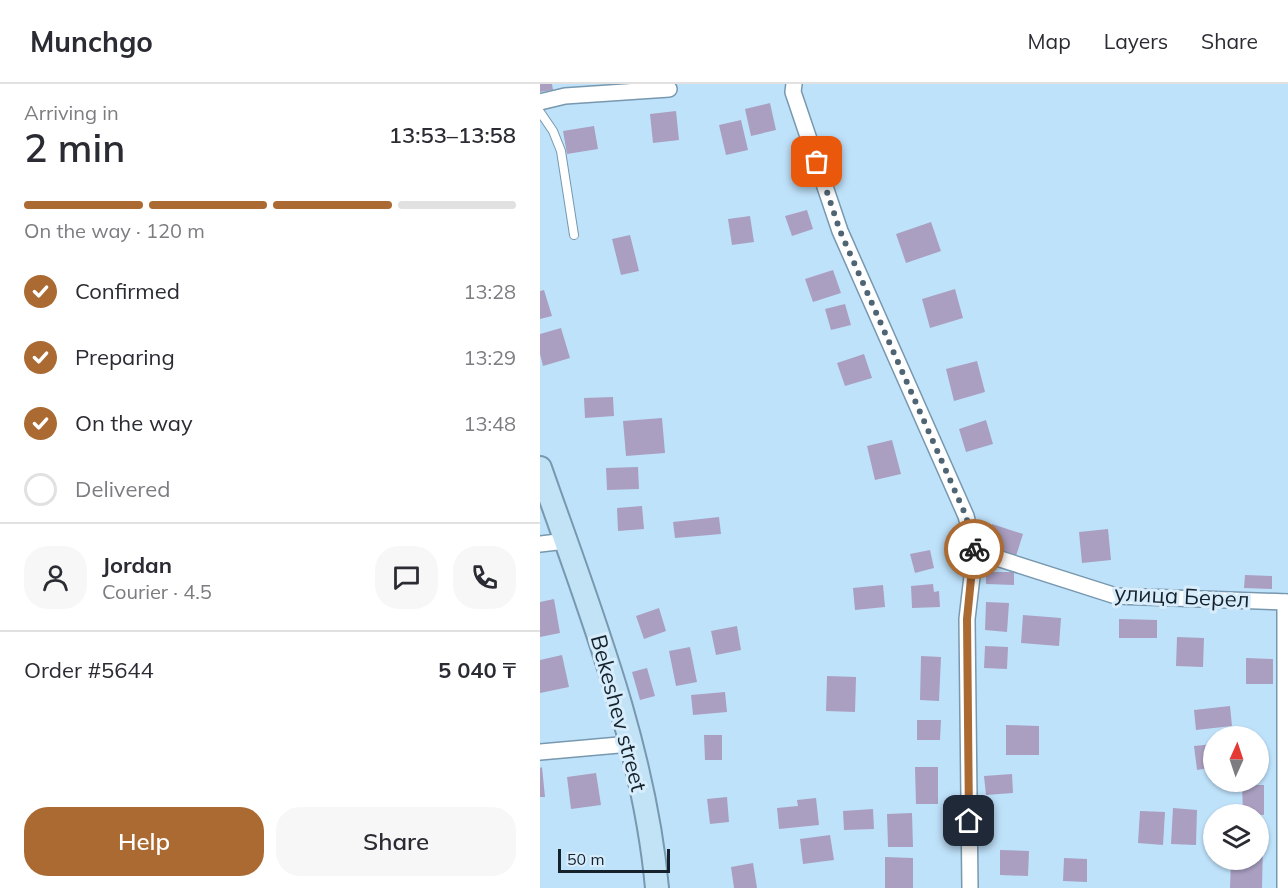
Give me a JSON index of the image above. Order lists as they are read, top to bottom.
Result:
{
  "streets": {
    "main road": ["Bekeshev street"],
    "street": ["улица Берел"]
  },
  "scale_bar": "50 m",
  "north": "top",
  "page": {
    "header": "Munchgo",
    "nav": ["Map", "Layers", "Share"],
    "heading": ["2 min", "Arriving in", "13:53–13:58"],
    "panel": [
      "Jordan",
      "Courier · 4.5",
      "Order #5644",
      "5 040 ₸"
    ],
    "bar": "On the way · 120 m",
    "list": [
      ["Confirmed", "13:28"],
      ["Preparing", "13:29"],
      ["On the way", "13:48"],
      "Delivered"
    ],
    "buttons": ["Help", "Share"],
    "scale": "50 m"
  }
}
